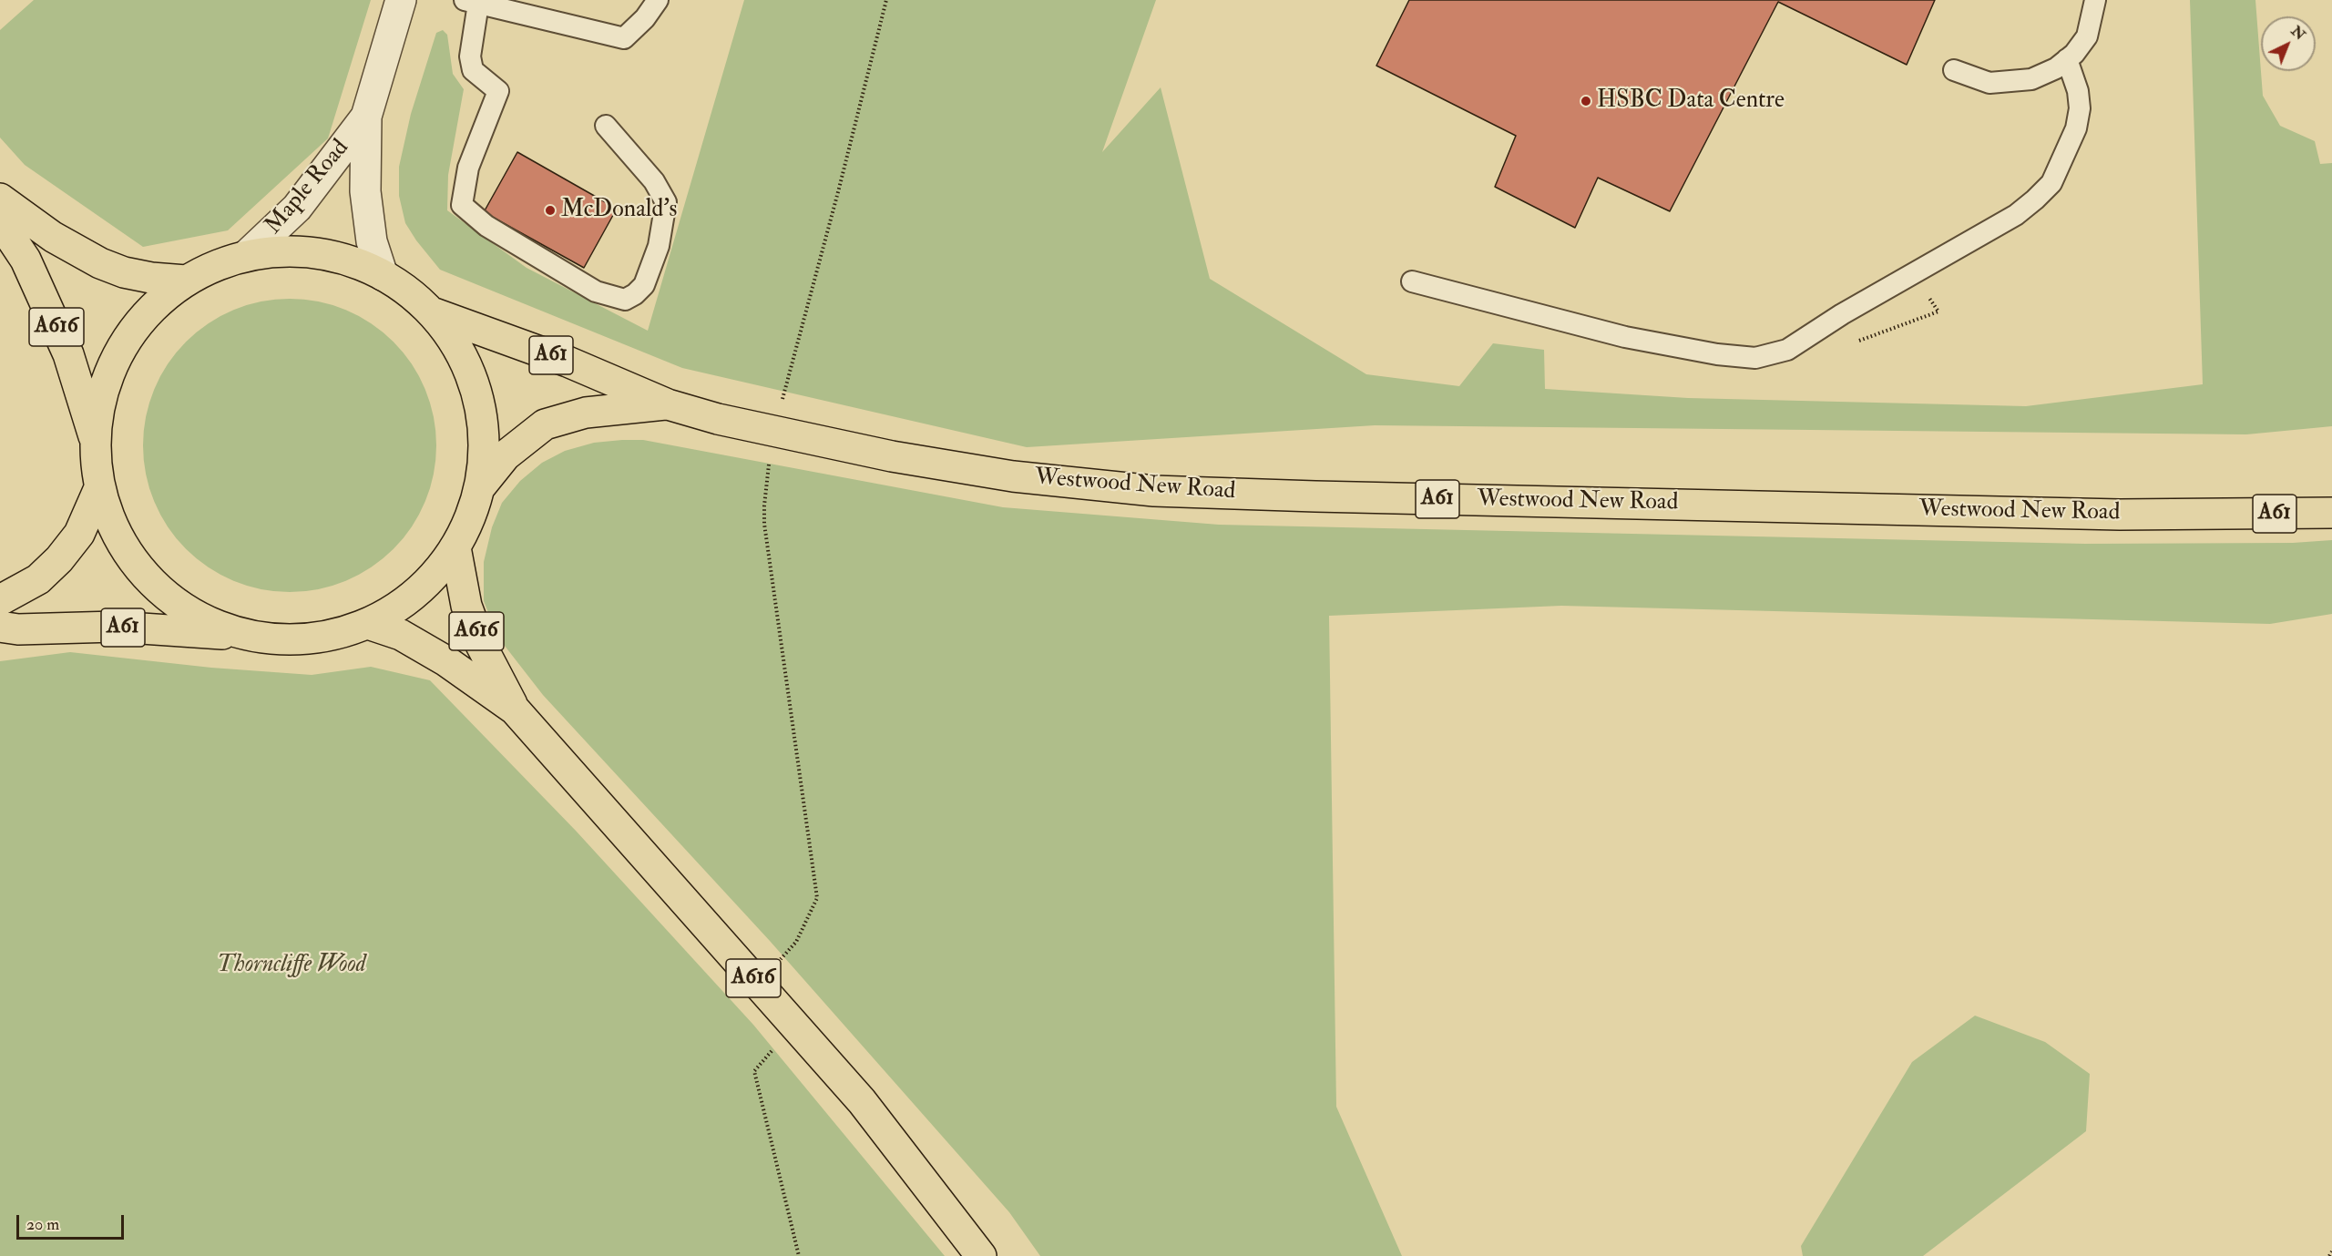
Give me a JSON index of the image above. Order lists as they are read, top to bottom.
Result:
{
  "streets": {
    "highway": ["A616", "A61", "Westwood New Road"],
    "street": ["Maple Road"]
  },
  "parks": ["Thorncliffe Wood"],
  "places": ["HSBC Data Centre", "McDonald's"],
  "scale_bar": "20 m",
  "north": "top right"
}
